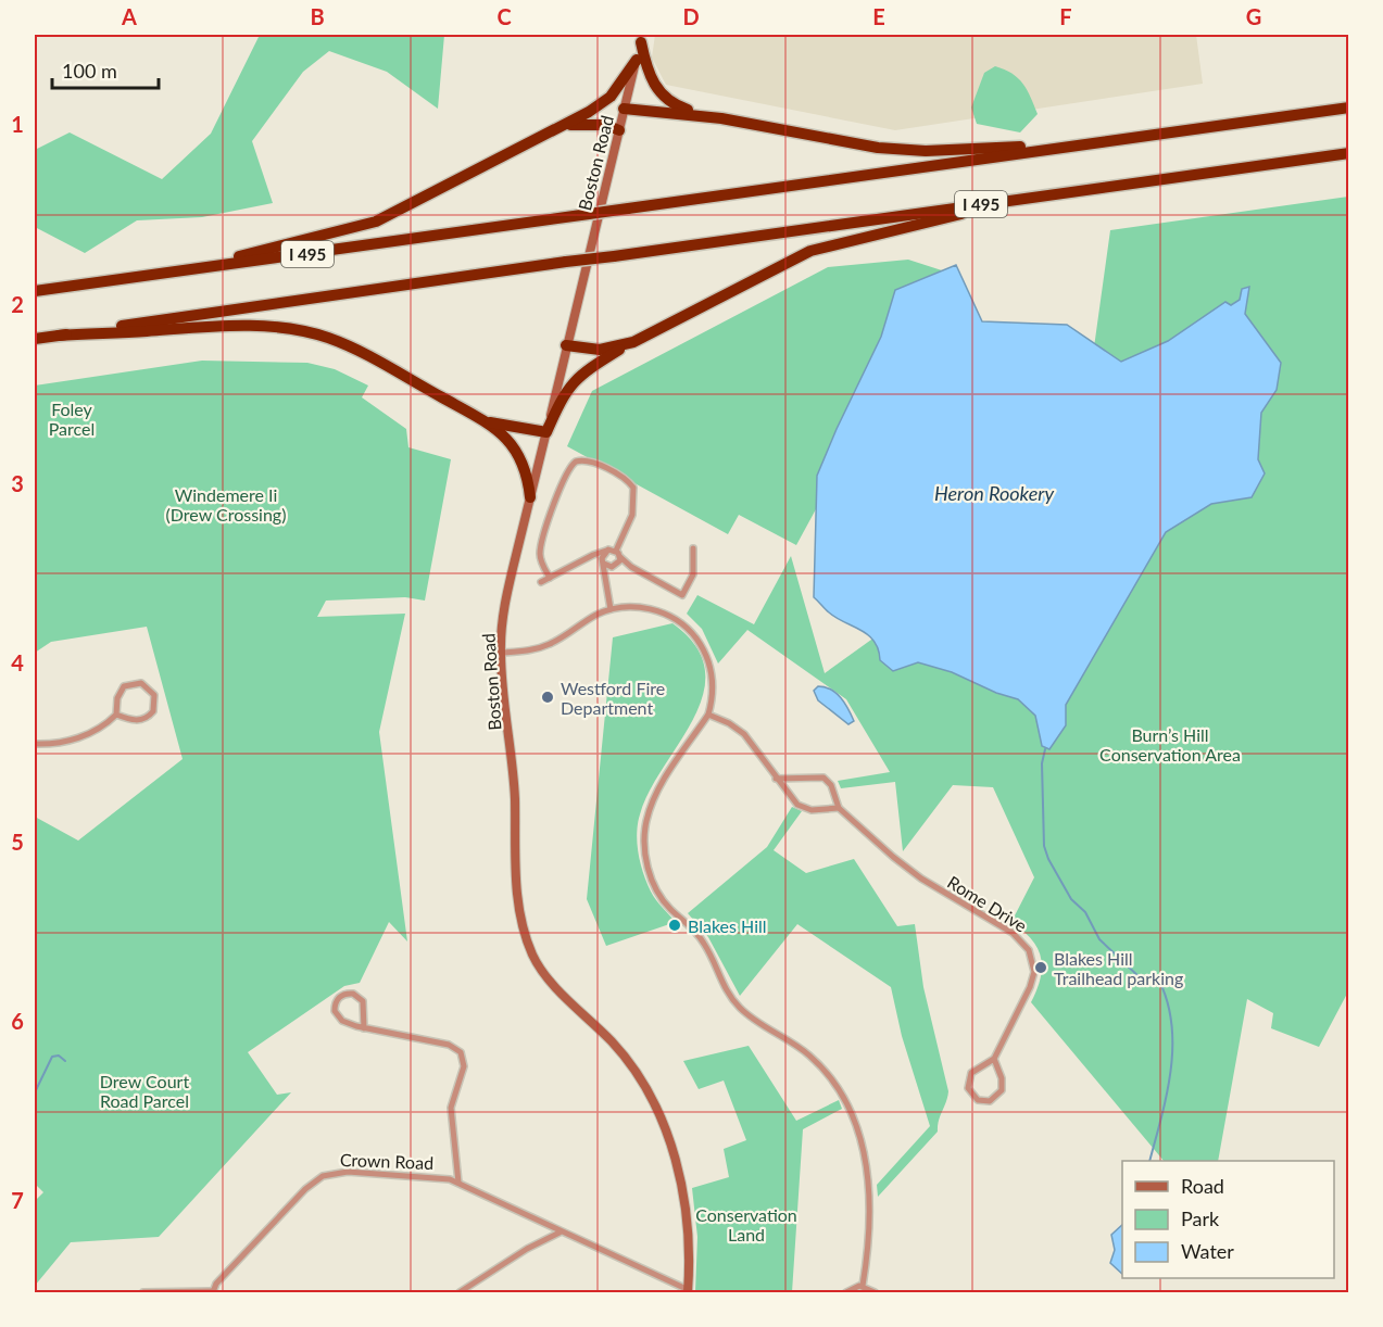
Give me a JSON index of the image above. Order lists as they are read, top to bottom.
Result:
{
  "streets": {
    "highway": ["I 495"],
    "main road": ["Boston Road"],
    "street": ["Rome Drive", "Crown Road"]
  },
  "crossings": [
    ["Boston Road", "Crown Road"]
  ],
  "water": ["Heron Rookery"],
  "parks": [
    "Foley Parcel",
    "Windemere Ii (Drew Crossing)",
    "Burn’s Hill Conservation Area",
    "Drew Court Road Parcel",
    "Conservation Land"
  ],
  "places": ["Westford Fire Department", "Blakes Hill", "Blakes Hill Trailhead parking"],
  "legend": ["Road", "Park", "Water"],
  "scale_bar": "100 m",
  "grid": {
    "columns": [
      "A",
      "B",
      "C",
      "D",
      "E",
      "F",
      "G"
    ],
    "rows": [
      "1",
      "2",
      "3",
      "4",
      "5",
      "6",
      "7"
    ]
  }
}
